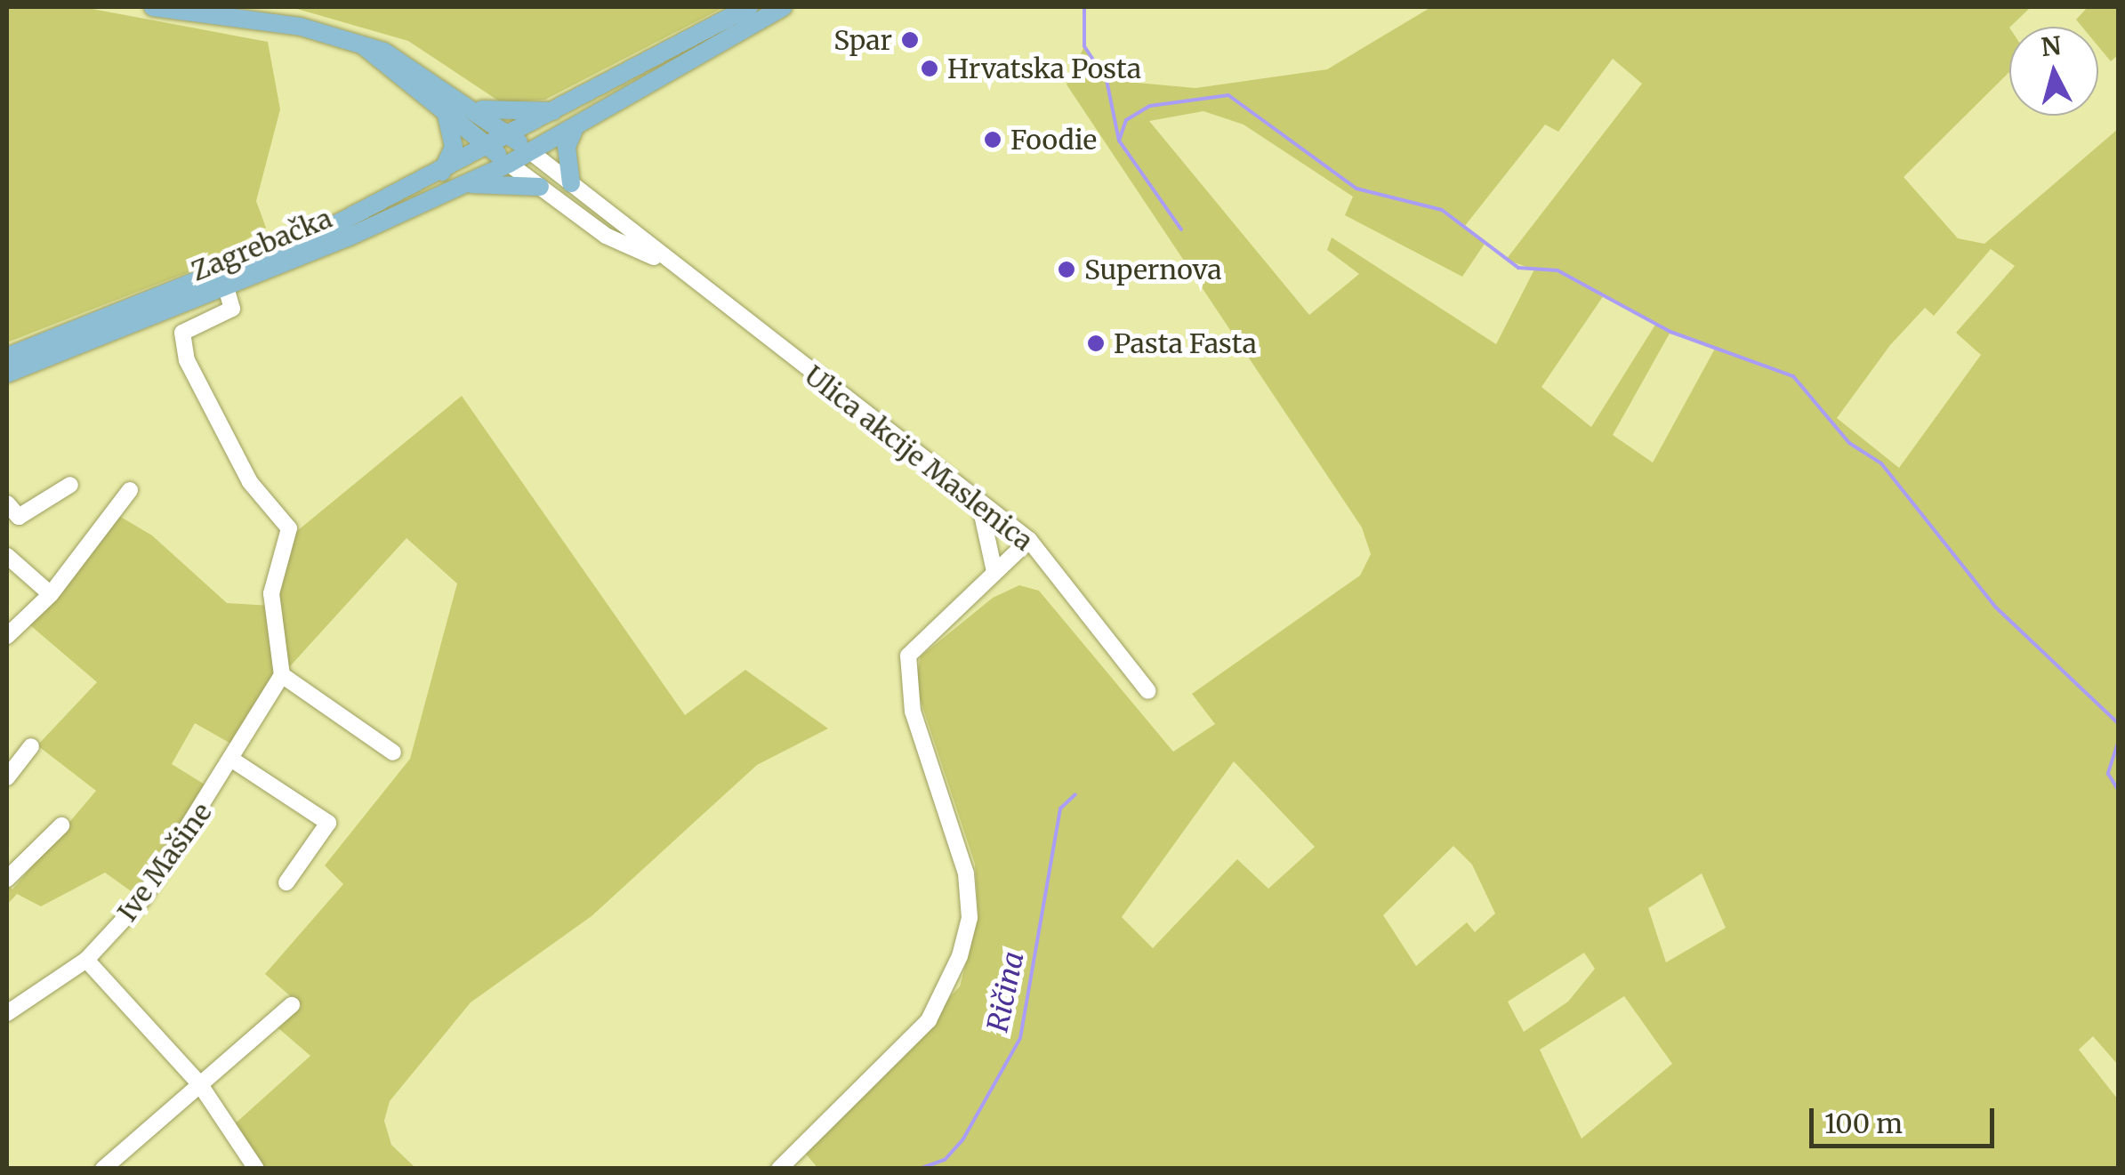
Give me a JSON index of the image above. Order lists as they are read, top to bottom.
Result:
{
  "streets": {
    "main road": ["Zagrebačka"],
    "street": ["Ulica akcije Maslenica", "Ive Mašine"]
  },
  "crossings": [
    ["Zagrebačka", "Ulica akcije Maslenica"]
  ],
  "water": ["Ričina"],
  "places": [
    "Spar",
    "Hrvatska Posta",
    "Foodie",
    "Supernova",
    "Pasta Fasta"
  ],
  "scale_bar": "100 m",
  "north": "top"
}
